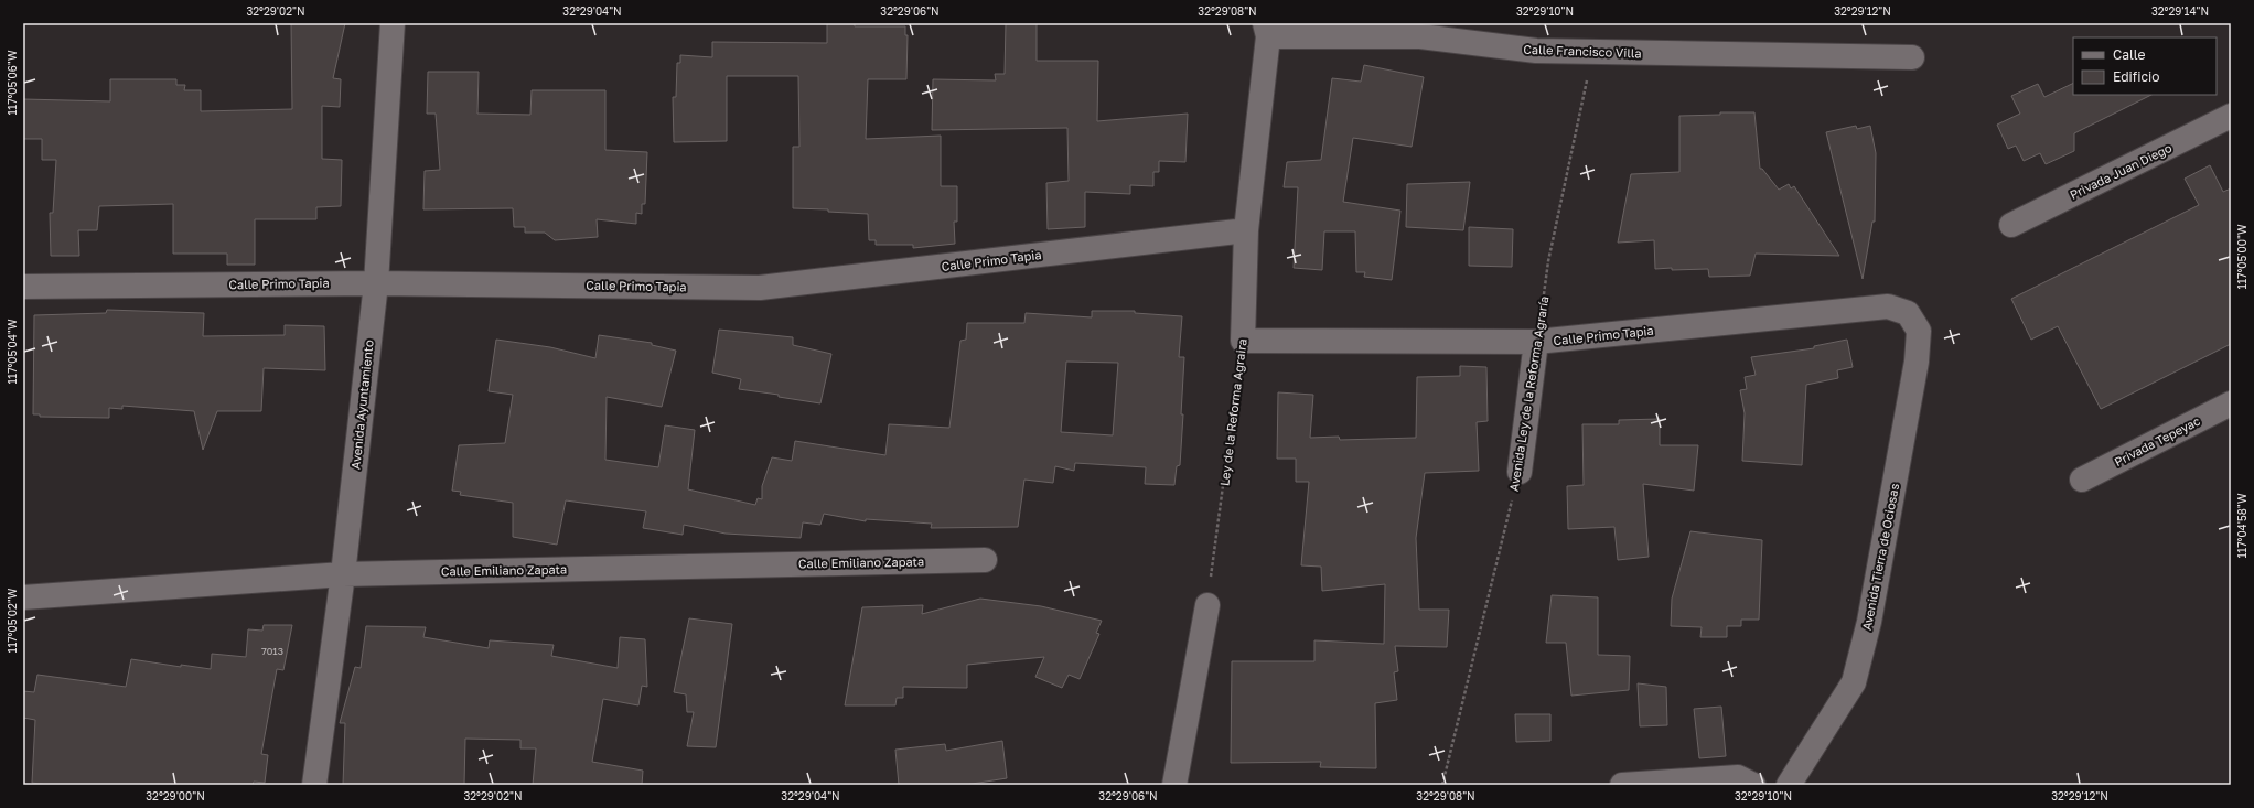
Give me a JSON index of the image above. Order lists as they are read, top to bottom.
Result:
{
  "streets": {
    "street": [
      "Calle Francisco Villa",
      "Privada Juan Diego",
      "Calle Primo Tapia",
      "Avenida Ley de la Reforma Agraría",
      "Avenida Ayuntamiento",
      "Ley de la Reforma Agraira",
      "Privada Tepeyac",
      "Avenida Tierra de Ociosas",
      "Calle Emiliano Zapata"
    ]
  },
  "crossings": [
    ["Calle Francisco Villa", "Avenida Ley de la Reforma Agraría"],
    ["Calle Francisco Villa", "Ley de la Reforma Agraira"],
    ["Calle Primo Tapia", "Avenida Ley de la Reforma Agraría"],
    ["Calle Primo Tapia", "Avenida Ayuntamiento"],
    ["Calle Primo Tapia", "Ley de la Reforma Agraira"],
    ["Calle Primo Tapia", "Avenida Tierra de Ociosas"],
    ["Avenida Ayuntamiento", "Calle Emiliano Zapata"]
  ],
  "house_numbers": ["7013"],
  "legend": ["Calle", "Edificio"],
  "coordinates": [
    "32°29'02\"N",
    "32°29'04\"N",
    "32°29'06\"N",
    "32°29'08\"N",
    "32°29'10\"N",
    "32°29'12\"N",
    "32°29'14\"N",
    "117°05'06\"W",
    "117°05'00\"W",
    "117°05'04\"W",
    "117°04'58\"W",
    "117°05'02\"W",
    "32°29'00\"N"
  ]
}
